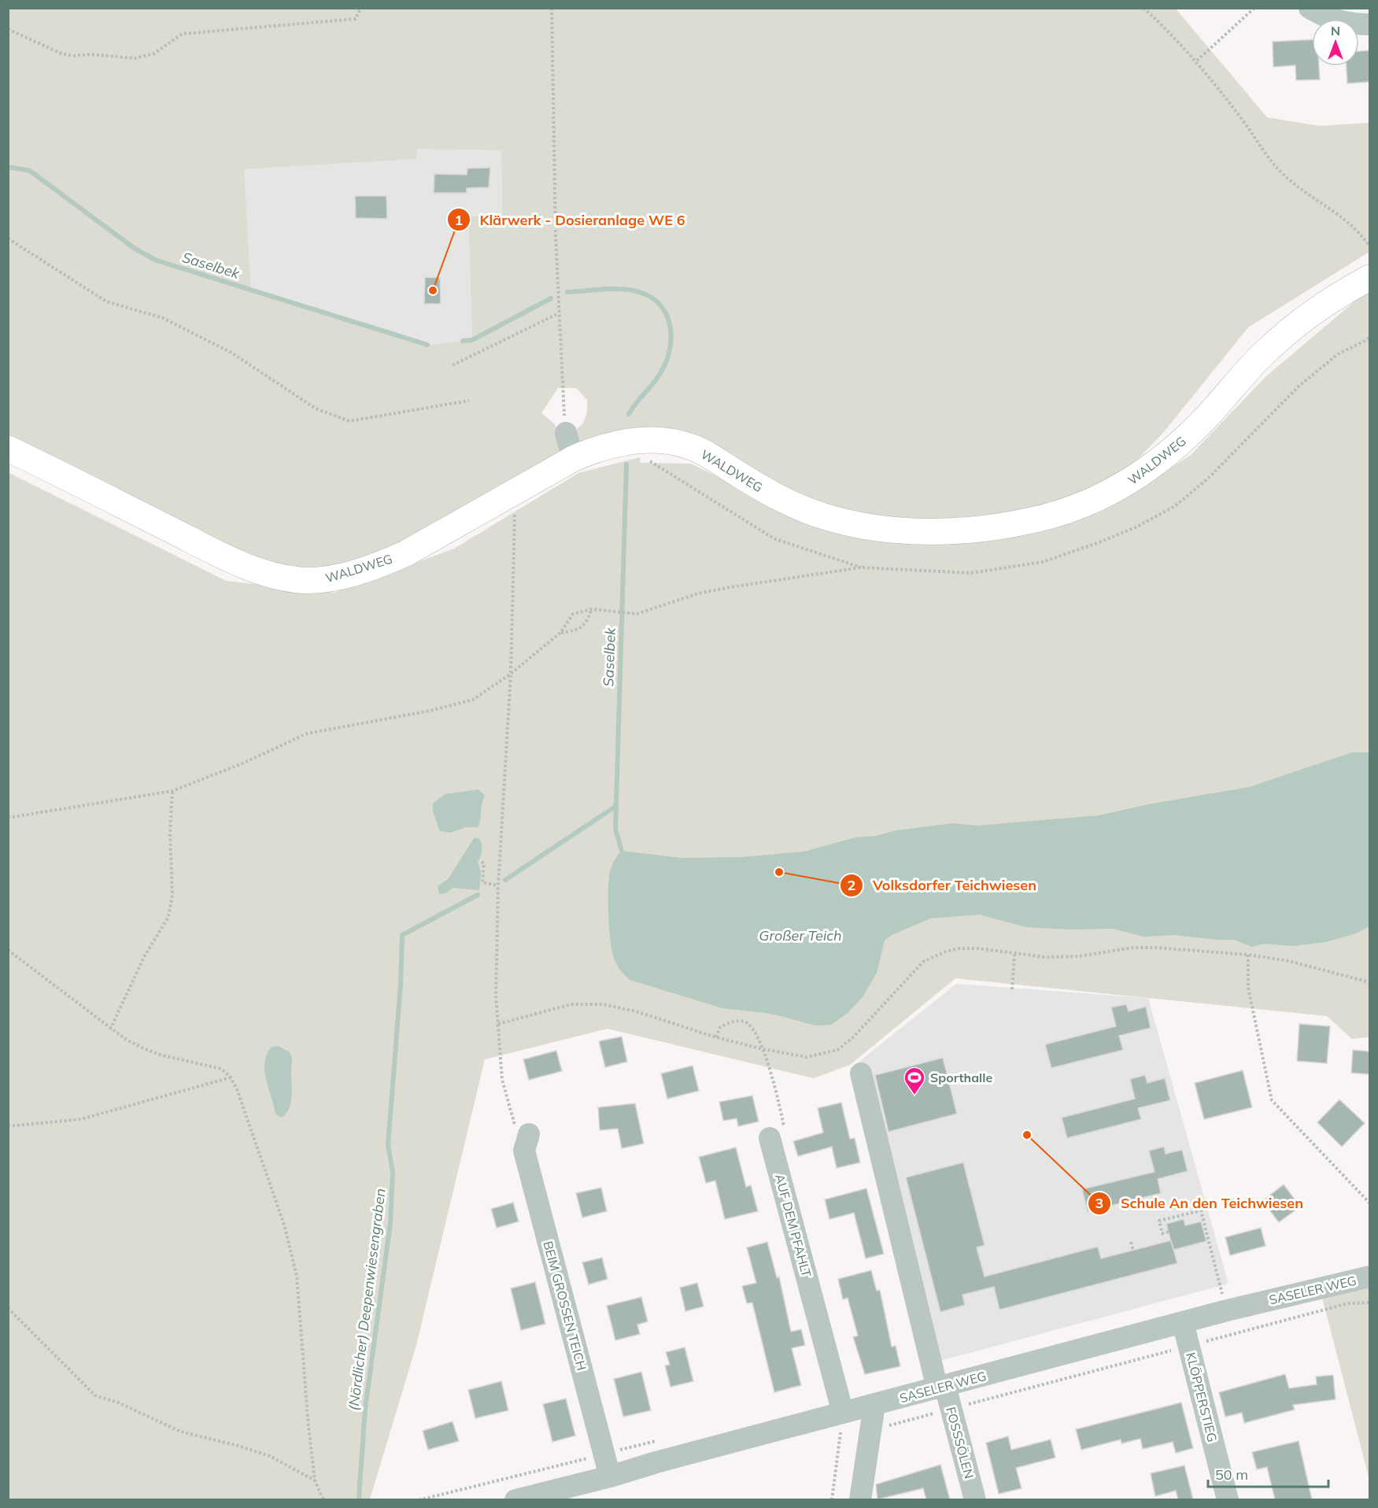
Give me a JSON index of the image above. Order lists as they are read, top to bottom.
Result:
{
  "streets": {
    "main road": ["WALDWEG"],
    "street": [
      "AUF DEM PFAHLT",
      "SASELER WEG",
      "BEIM GROSSEN TEICH",
      "KLÖPPERSTIEG",
      "FOSSSÖLEN"
    ]
  },
  "crossings": [
    ["AUF DEM PFAHLT", "SASELER WEG"],
    ["SASELER WEG", "BEIM GROSSEN TEICH"],
    ["SASELER WEG", "KLÖPPERSTIEG"],
    ["SASELER WEG", "FOSSSÖLEN"]
  ],
  "water": ["Saselbek", "Großer Teich", "(Nördlicher) Deepenwiesengraben"],
  "places": {
    "other": ["Klärwerk - Dosieranlage WE 6", "Volksdorfer Teichwiesen", "Schule An den Teichwiesen"],
    "sports": ["Sporthalle"]
  },
  "scale_bar": "50 m",
  "north": "top"
}
